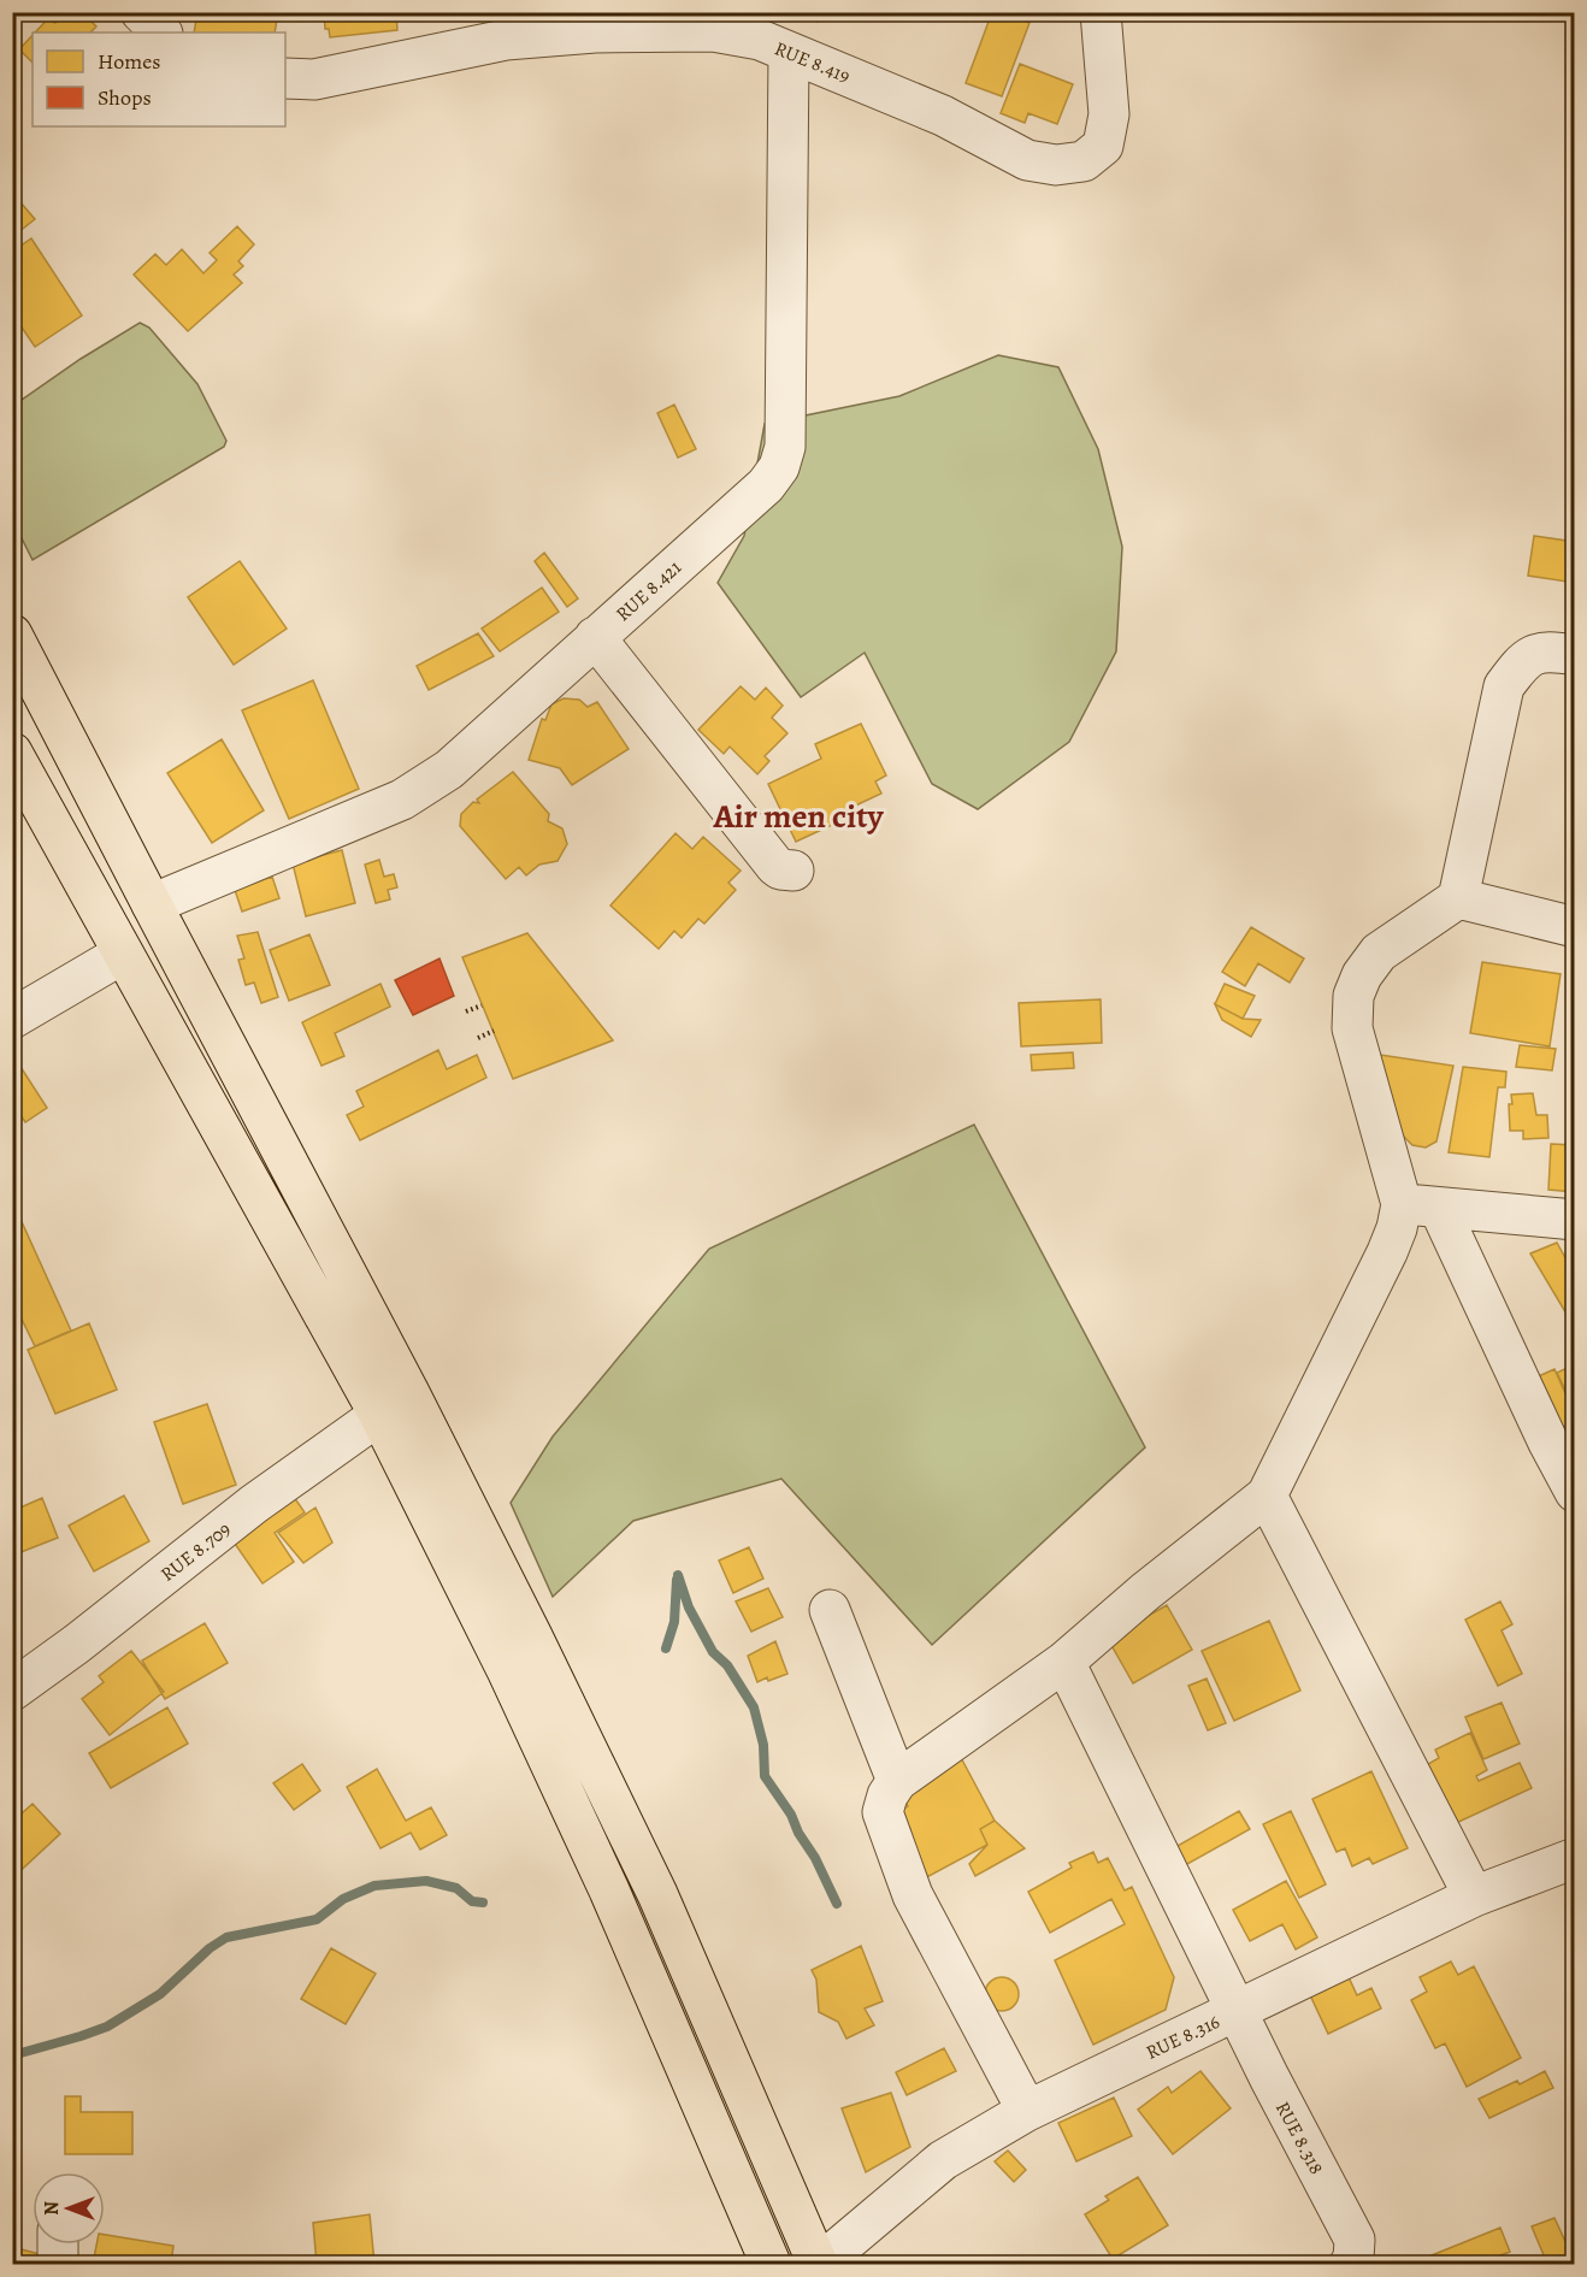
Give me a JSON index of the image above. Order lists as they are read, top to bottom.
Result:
{
  "streets": {
    "street": [
      "RUE 8.419",
      "RUE 8.421",
      "RUE 8.709",
      "RUE 8.316",
      "RUE 8.318"
    ]
  },
  "crossings": [
    ["RUE 8.419", "RUE 8.421"],
    ["RUE 8.316", "RUE 8.318"]
  ],
  "districts": ["Air men city"],
  "legend": ["Homes", "Shops"],
  "north": "left"
}
